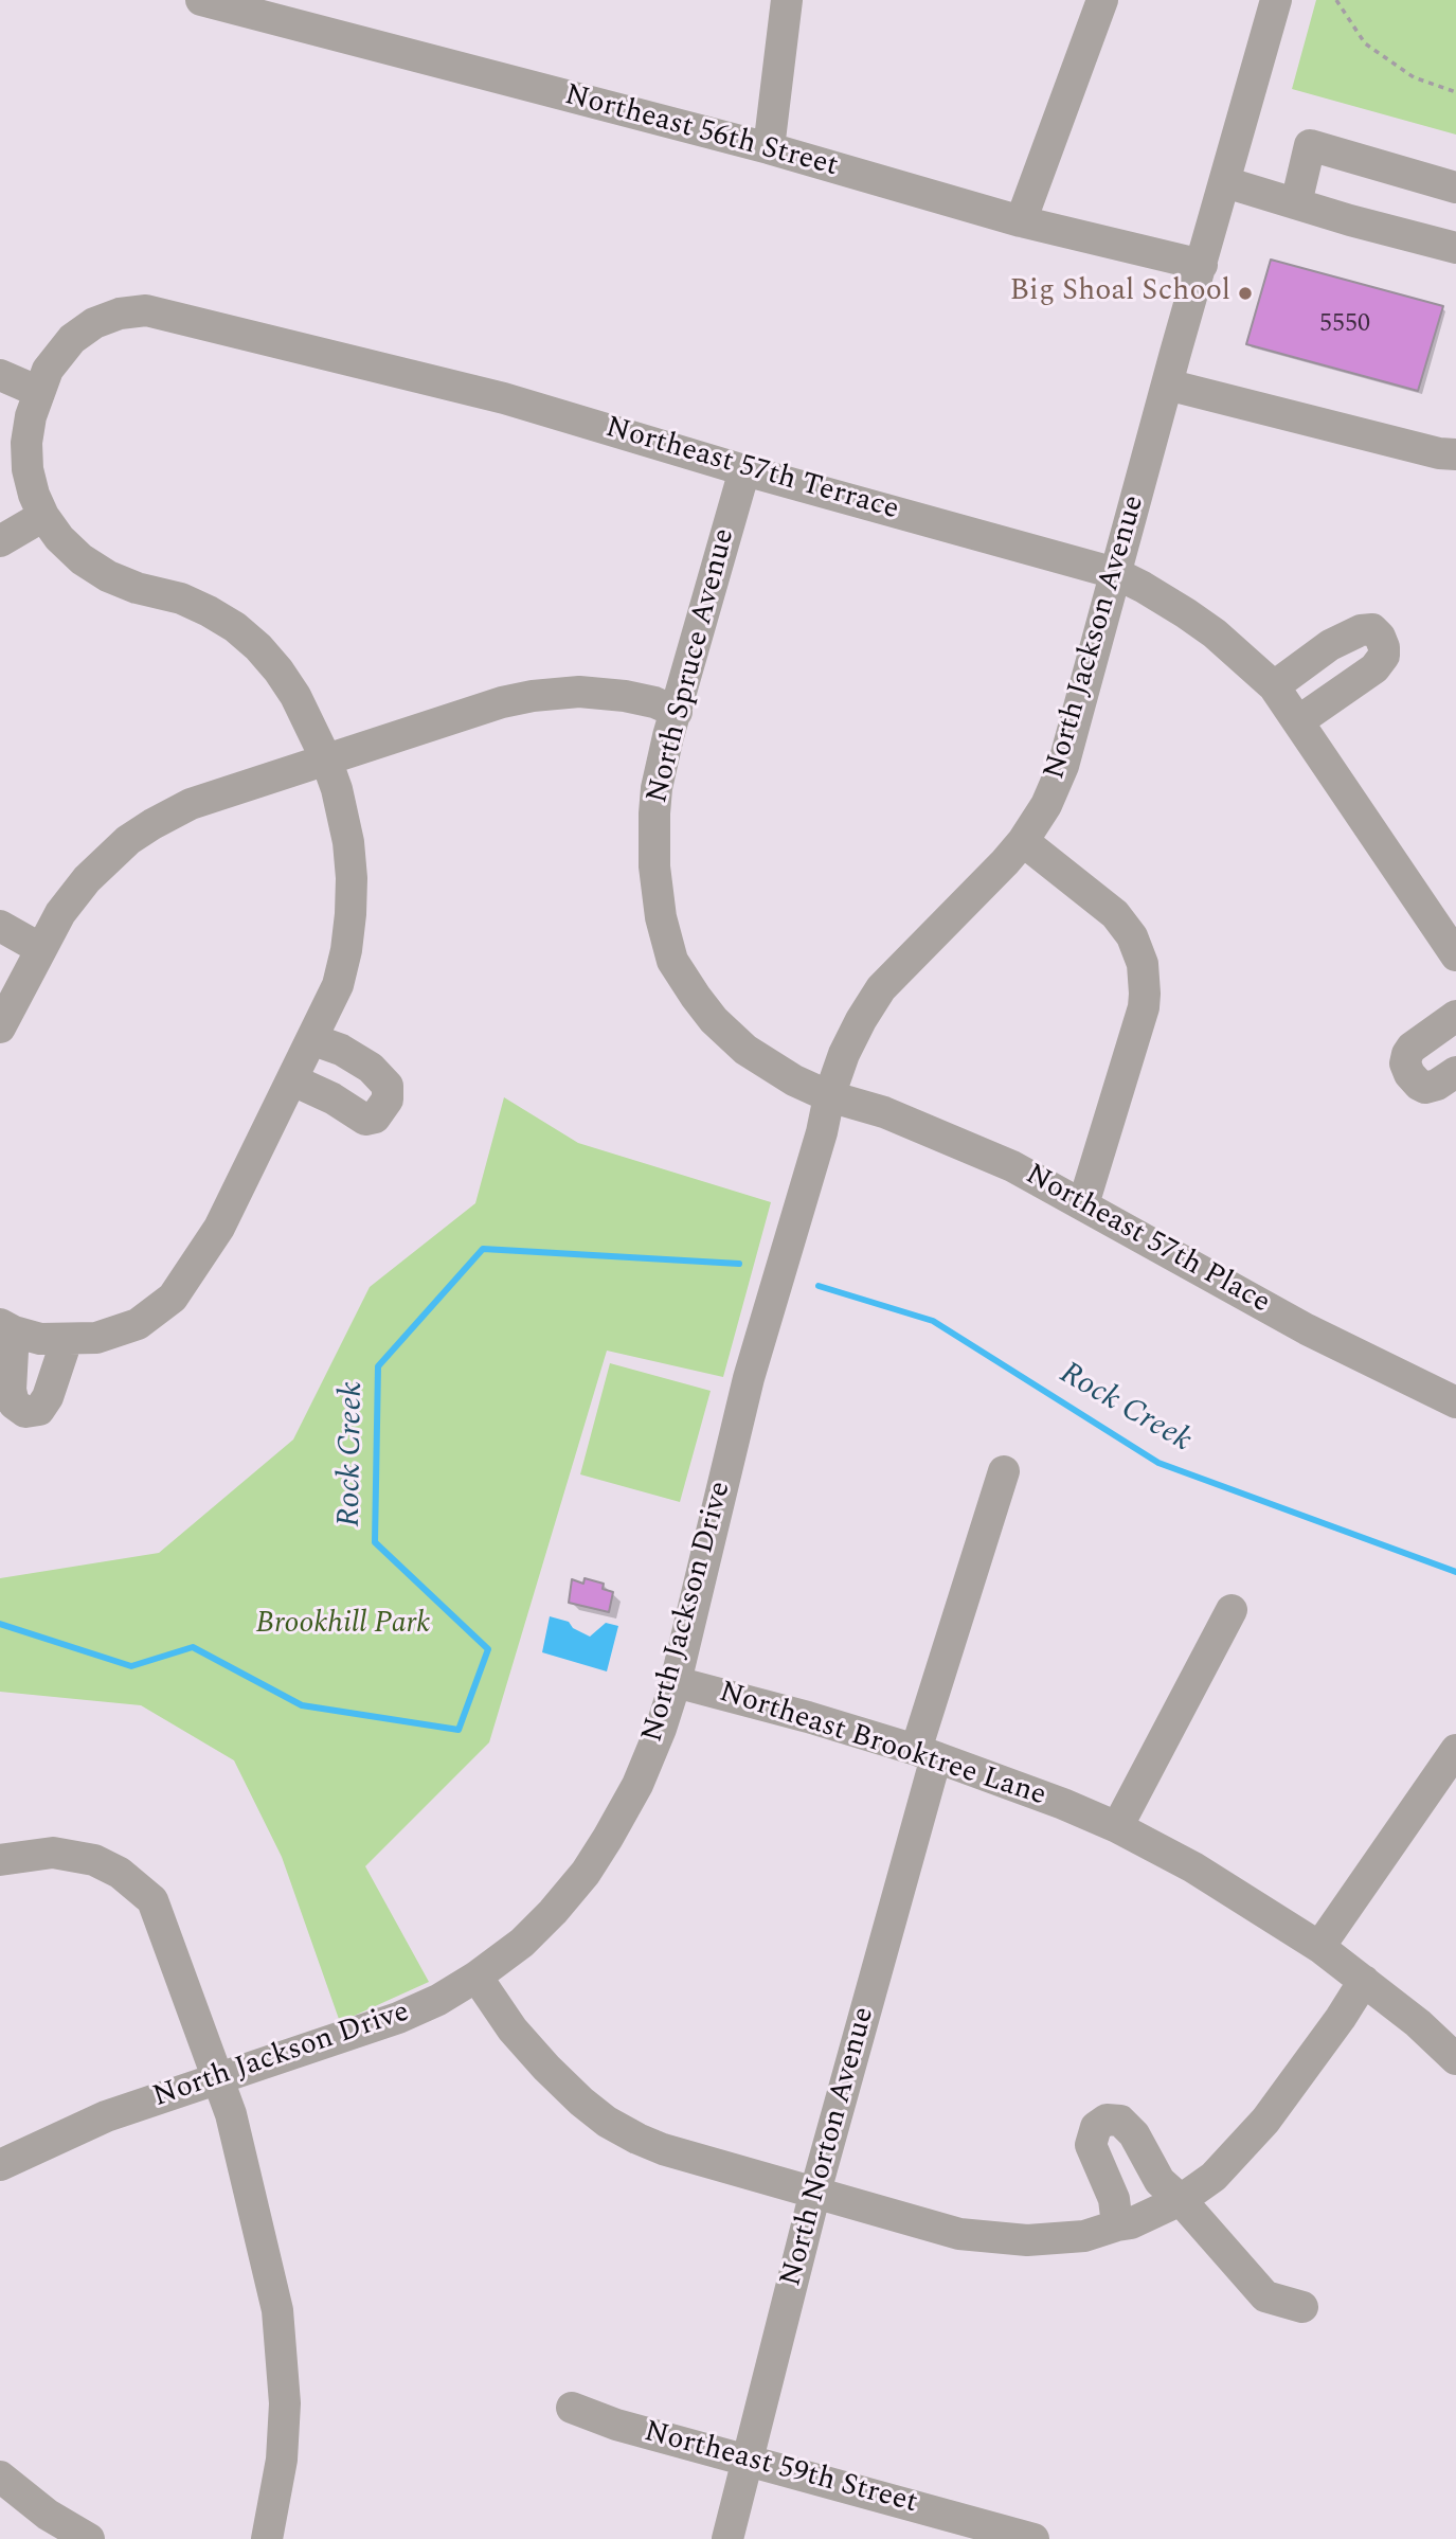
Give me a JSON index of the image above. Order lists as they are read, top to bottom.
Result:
{
  "streets": {
    "street": [
      "Northeast 56th Street",
      "Northeast 57th Terrace",
      "North Jackson Avenue",
      "North Spruce Avenue",
      "Northeast 57th Place",
      "North Jackson Drive",
      "Northeast Brooktree Lane",
      "North Norton Avenue",
      "Northeast 59th Street"
    ]
  },
  "crossings": [
    ["Northeast 56th Street", "North Jackson Avenue"],
    ["Northeast 57th Terrace", "North Jackson Avenue"],
    ["Northeast 57th Terrace", "North Spruce Avenue"],
    ["North Jackson Avenue", "North Spruce Avenue"],
    ["North Jackson Avenue", "Northeast 57th Place"],
    ["North Jackson Avenue", "North Jackson Drive"],
    ["North Spruce Avenue", "Northeast 57th Place"],
    ["North Jackson Drive", "Northeast Brooktree Lane"],
    ["Northeast Brooktree Lane", "North Norton Avenue"],
    ["North Norton Avenue", "Northeast 59th Street"]
  ],
  "water": ["Rock Creek"],
  "parks": ["Brookhill Park"],
  "places": ["Big Shoal School"],
  "house_numbers": ["5550"]
}
